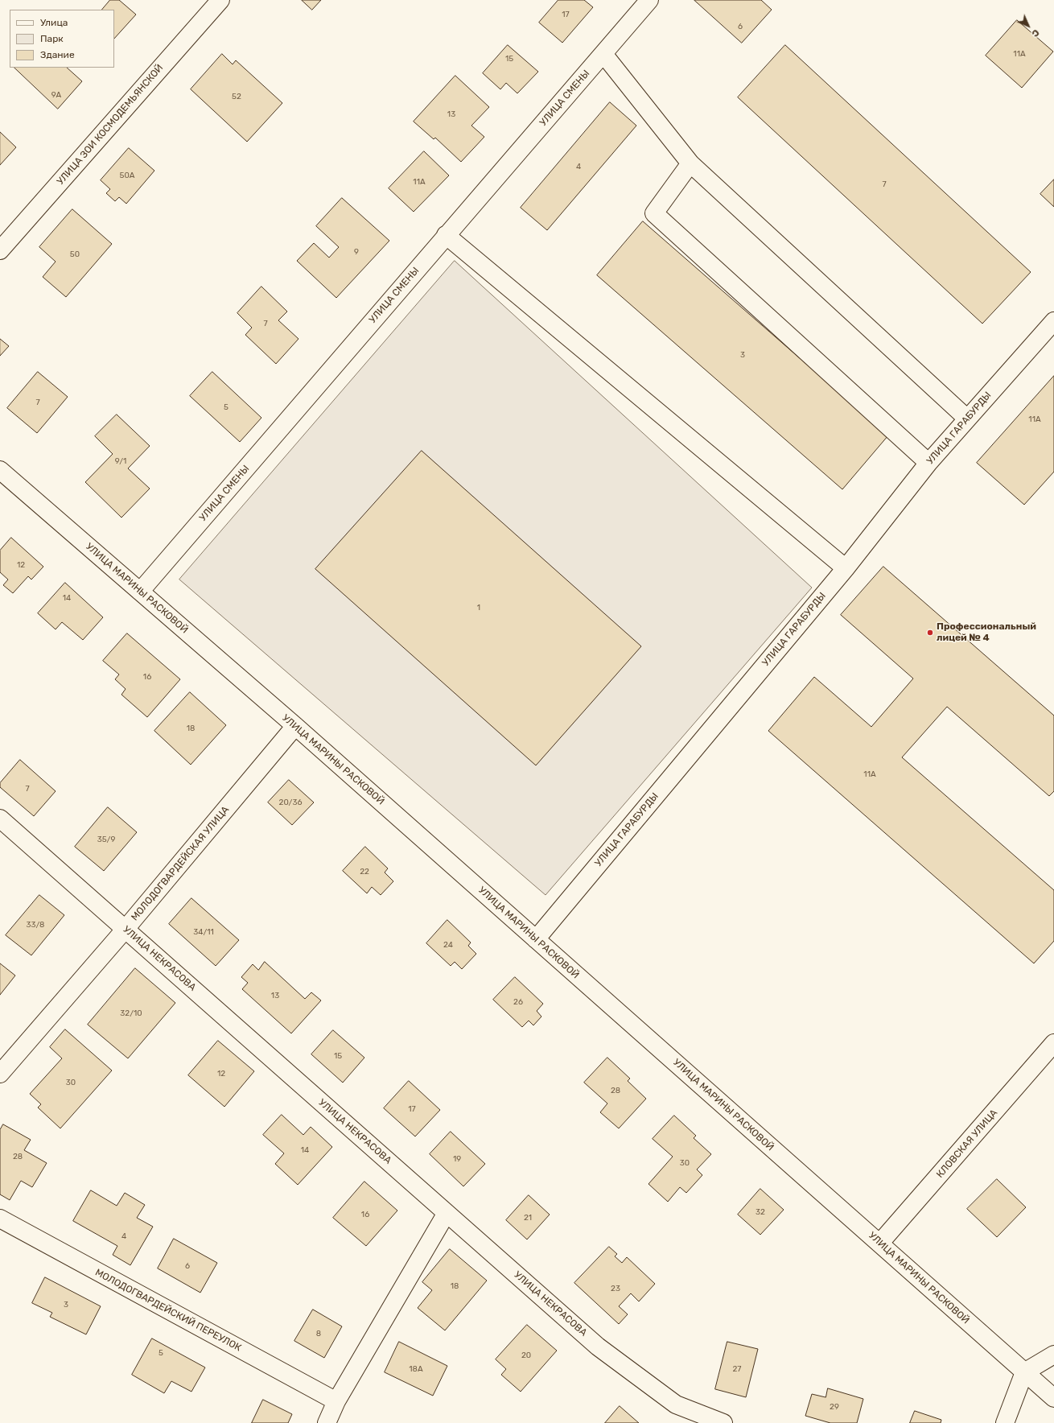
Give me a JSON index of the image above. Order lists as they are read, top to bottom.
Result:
{
  "streets": {
    "street": [
      "УЛИЦА СМЕНЫ",
      "УЛИЦА ЗОИ КОСМОДЕМЬЯНСКОЙ",
      "УЛИЦА ГАРАБУРДЫ",
      "УЛИЦА МАРИНЫ РАСКОВОЙ",
      "МОЛОДОГВАРДЕЙСКАЯ УЛИЦА",
      "УЛИЦА НЕКРАСОВА",
      "КЛОВСКАЯ УЛИЦА",
      "МОЛОДОГВАРДЕЙСКИЙ ПЕРЕУЛОК"
    ]
  },
  "crossings": [
    ["УЛИЦА СМЕНЫ", "УЛИЦА МАРИНЫ РАСКОВОЙ"],
    ["УЛИЦА ГАРАБУРДЫ", "УЛИЦА МАРИНЫ РАСКОВОЙ"],
    ["УЛИЦА МАРИНЫ РАСКОВОЙ", "МОЛОДОГВАРДЕЙСКАЯ УЛИЦА"],
    ["УЛИЦА МАРИНЫ РАСКОВОЙ", "КЛОВСКАЯ УЛИЦА"],
    ["МОЛОДОГВАРДЕЙСКАЯ УЛИЦА", "УЛИЦА НЕКРАСОВА"]
  ],
  "places": ["Профессиональный лицей № 4"],
  "house_numbers": [
    "17",
    "6",
    "11А",
    "15",
    "9А",
    "52",
    "13",
    "4",
    "50А",
    "11А",
    "7",
    "9",
    "50",
    "7",
    "3",
    "7",
    "5",
    "11А",
    "9/1",
    "12",
    "14",
    "1",
    "16",
    "18",
    "11А",
    "7",
    "20/36",
    "35/9",
    "22",
    "33/8",
    "34/11",
    "24",
    "13",
    "26",
    "32/10",
    "15",
    "12",
    "30",
    "28",
    "17",
    "14",
    "28",
    "19",
    "30",
    "32",
    "16",
    "21",
    "4",
    "6",
    "18",
    "23",
    "3",
    "8",
    "5",
    "20",
    "18А",
    "27",
    "29"
  ],
  "legend": ["Улица", "Парк", "Здание"],
  "north": "bottom right"
}
